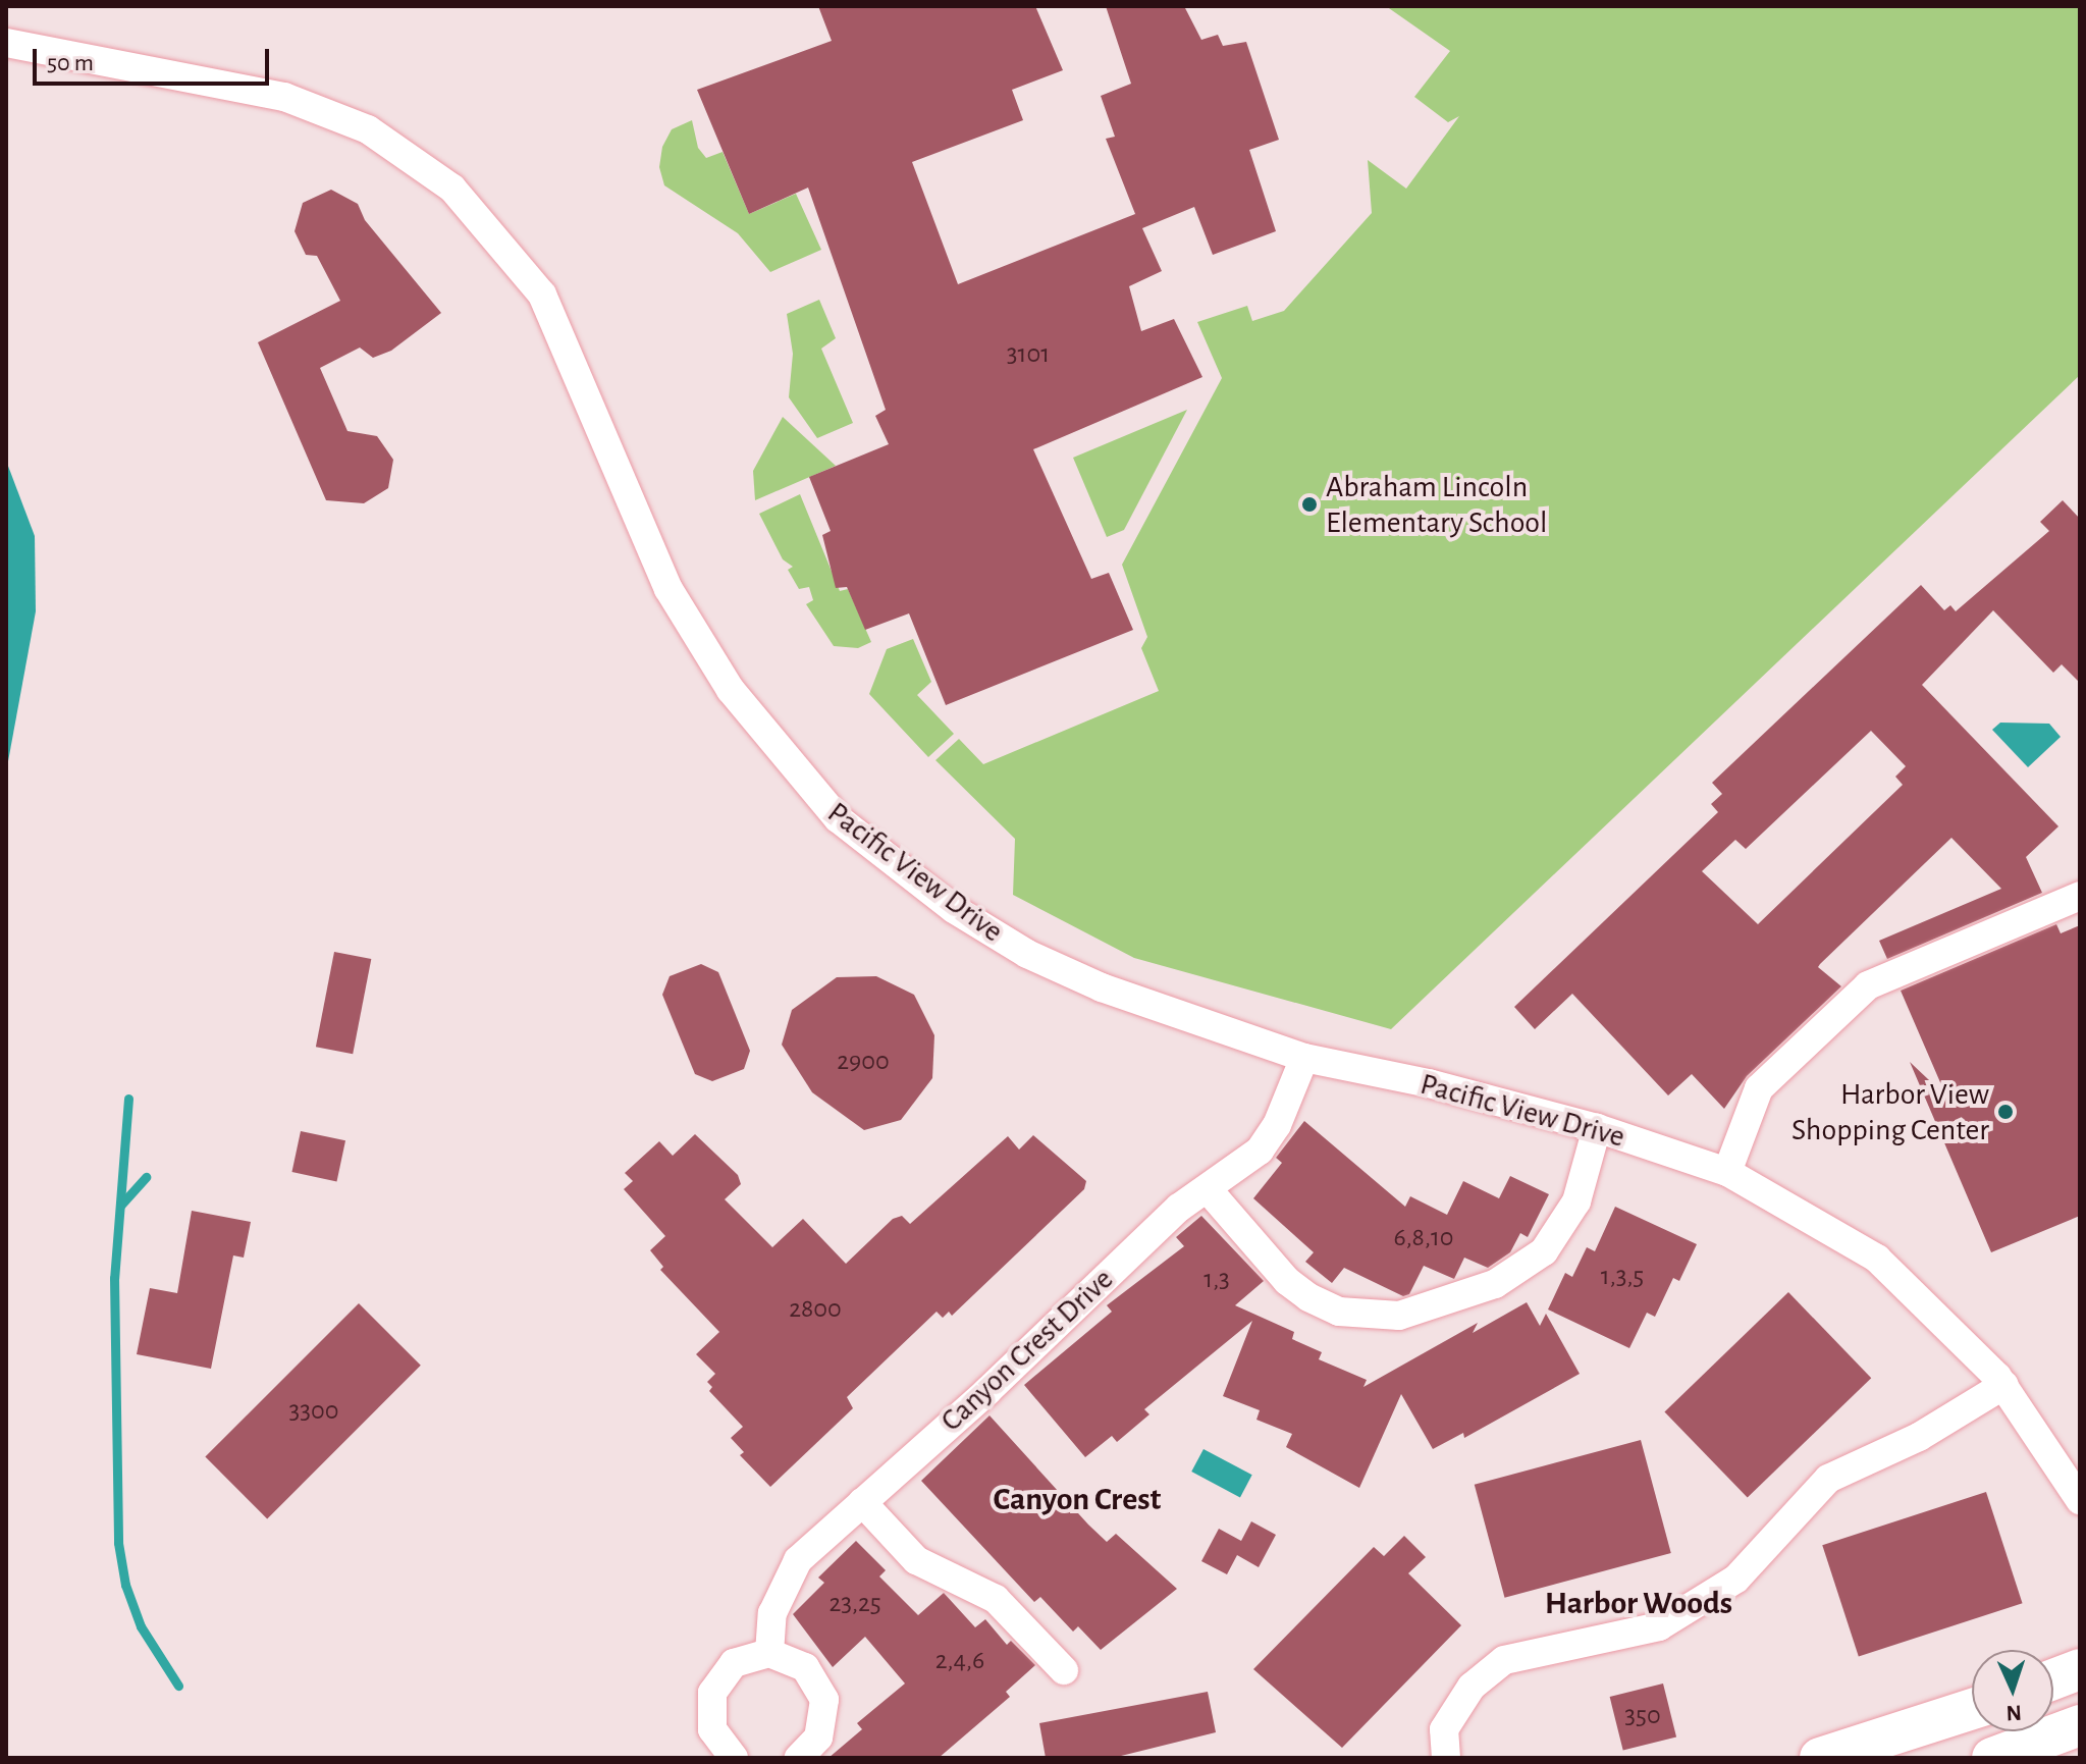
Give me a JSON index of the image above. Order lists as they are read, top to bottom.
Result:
{
  "streets": {
    "street": ["Pacific View Drive", "Canyon Crest Drive"]
  },
  "crossings": [
    ["Pacific View Drive", "Canyon Crest Drive"]
  ],
  "districts": ["Canyon Crest", "Harbor Woods"],
  "places": ["Abraham Lincoln Elementary School", "Harbor View Shopping Center"],
  "house_numbers": [
    "3101",
    "2900",
    "6,8,10",
    "1,3,5",
    "1,3",
    "2800",
    "3300",
    "23,25",
    "2,4,6",
    "350"
  ],
  "scale_bar": "50 m",
  "north": "bottom"
}
